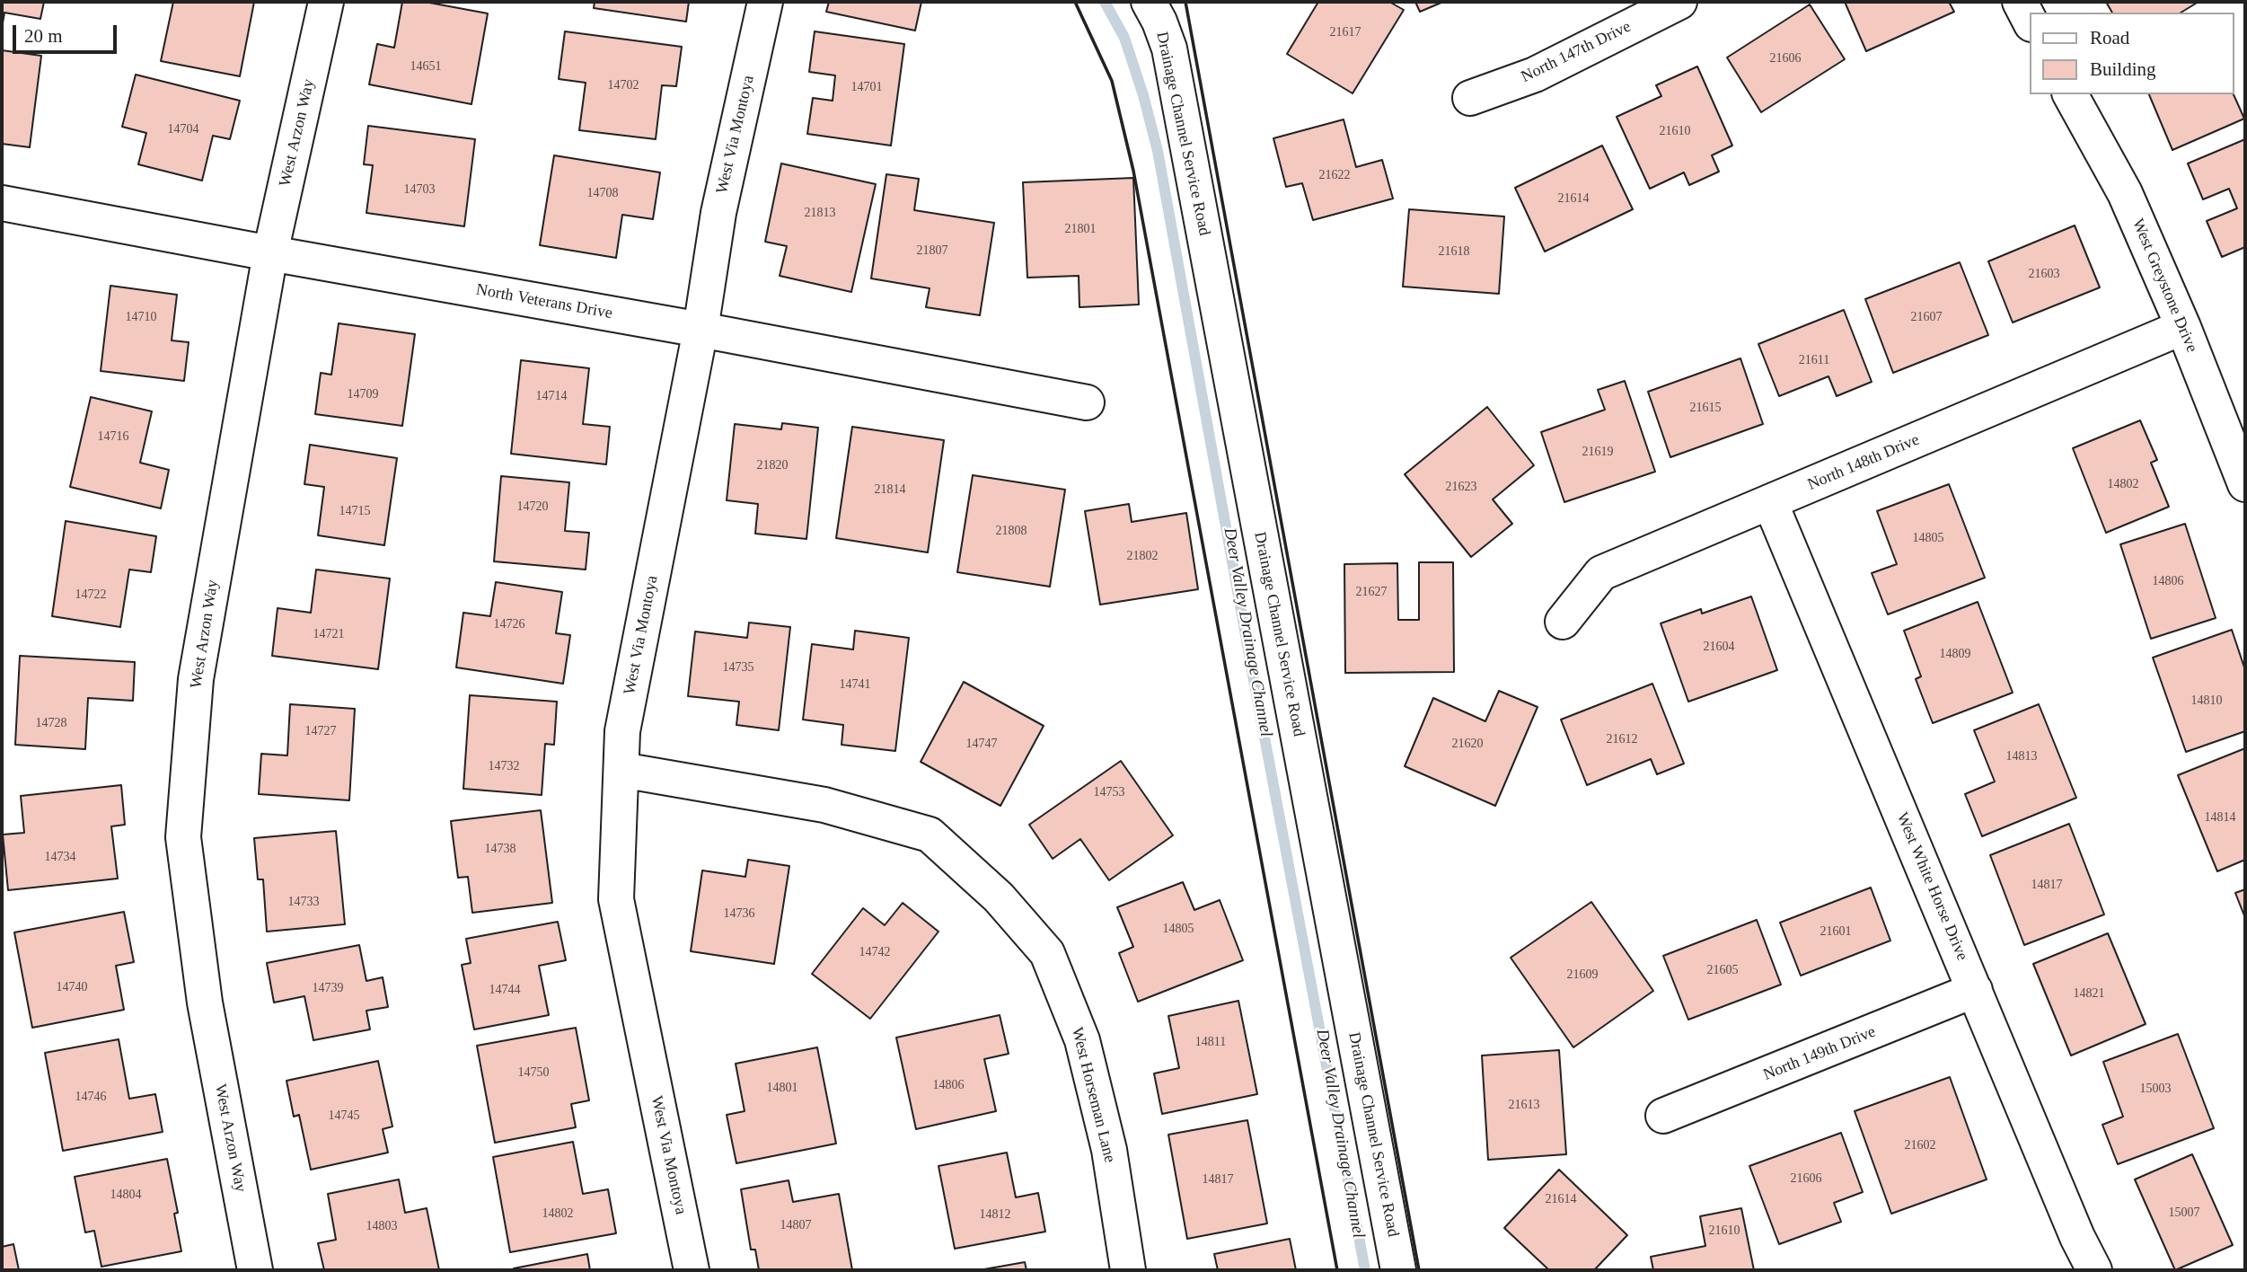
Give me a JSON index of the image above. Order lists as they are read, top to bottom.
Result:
{
  "streets": {
    "street": [
      "North 147th Drive",
      "West Arzon Way",
      "Drainage Channel Service Road",
      "West Via Montoya",
      "West Greystone Drive",
      "North Veterans Drive",
      "North 148th Drive",
      "West White Horse Drive",
      "North 149th Drive",
      "West Horseman Lane"
    ]
  },
  "crossings": [
    ["West Arzon Way", "North Veterans Drive"],
    ["West Via Montoya", "North Veterans Drive"],
    ["West Via Montoya", "West Horseman Lane"],
    ["West Greystone Drive", "North 148th Drive"],
    ["North 148th Drive", "West White Horse Drive"],
    ["West White Horse Drive", "North 149th Drive"]
  ],
  "water": ["Deer Valley Drainage Channel"],
  "house_numbers": [
    "21617",
    "21606",
    "14651",
    "14702",
    "14701",
    "14704",
    "21610",
    "21622",
    "14703",
    "14708",
    "21614",
    "21813",
    "21801",
    "21807",
    "21618",
    "21603",
    "14710",
    "21607",
    "21611",
    "14709",
    "14714",
    "21615",
    "14716",
    "21619",
    "21820",
    "14802",
    "21623",
    "21814",
    "14720",
    "14715",
    "21808",
    "14805",
    "21802",
    "14806",
    "21627",
    "14722",
    "14726",
    "14721",
    "21604",
    "14809",
    "14735",
    "14741",
    "14810",
    "14728",
    "14727",
    "21612",
    "14747",
    "21620",
    "14813",
    "14732",
    "14753",
    "14814",
    "14738",
    "14734",
    "14817",
    "14733",
    "14736",
    "14805",
    "21601",
    "14742",
    "21605",
    "21609",
    "14740",
    "14739",
    "14744",
    "14821",
    "14811",
    "14750",
    "14806",
    "14801",
    "15003",
    "14746",
    "21613",
    "14745",
    "21602",
    "21606",
    "14817",
    "14804",
    "21614",
    "15007",
    "14802",
    "14812",
    "14807",
    "14803",
    "21610"
  ],
  "legend": ["Road", "Building"],
  "scale_bar": "20 m"
}
